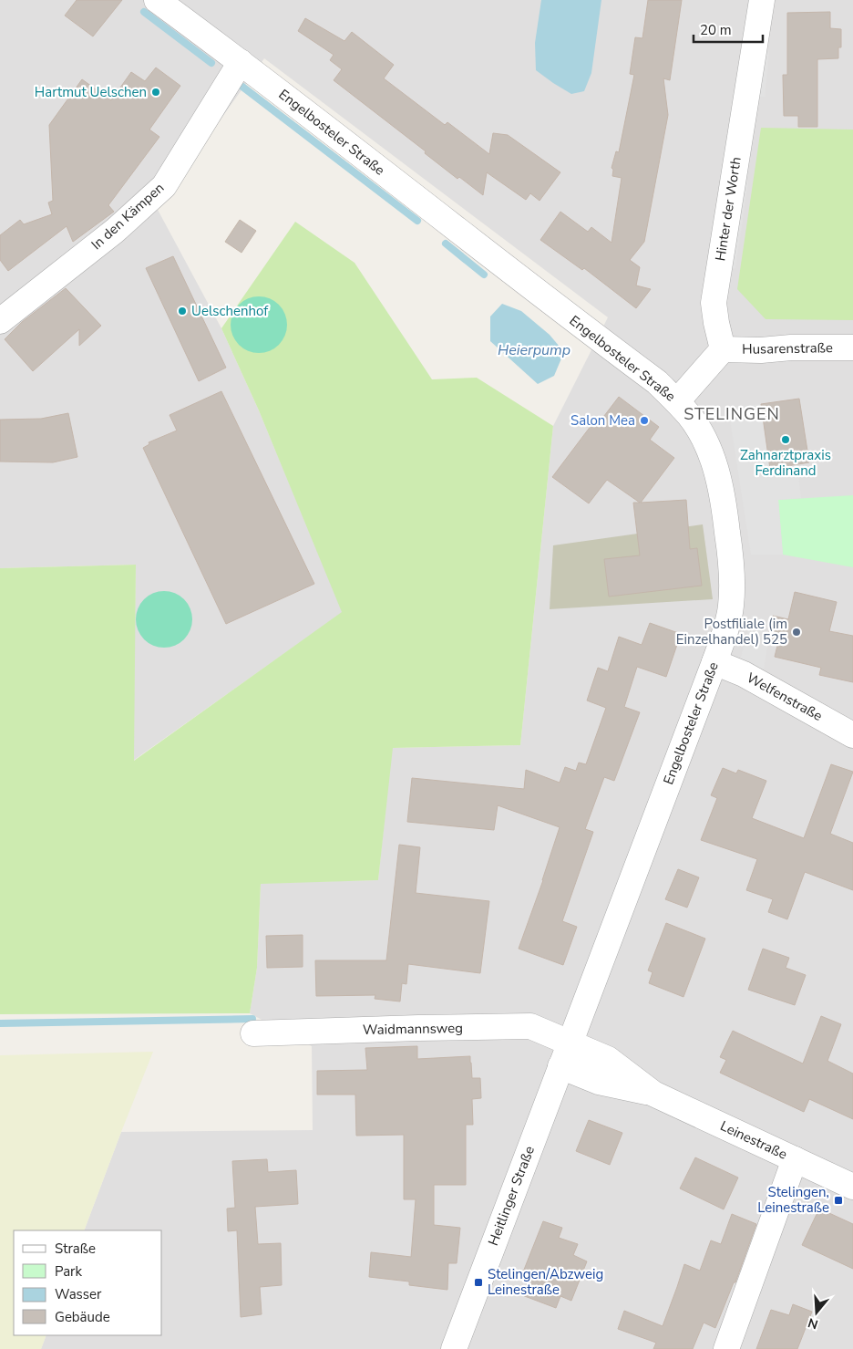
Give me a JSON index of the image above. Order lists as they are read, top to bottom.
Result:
{
  "streets": {
    "street": [
      "Engelbosteler Straße",
      "Hinter der Worth",
      "In den Kämpen",
      "Husarenstraße",
      "Welfenstraße",
      "Waidmannsweg",
      "Leinestraße",
      "Heitlinger Straße"
    ]
  },
  "crossings": [
    ["Engelbosteler Straße", "In den Kämpen"],
    ["Engelbosteler Straße", "Welfenstraße"],
    ["Engelbosteler Straße", "Waidmannsweg"],
    ["Engelbosteler Straße", "Leinestraße"],
    ["Engelbosteler Straße", "Heitlinger Straße"],
    ["Hinter der Worth", "Husarenstraße"],
    ["Waidmannsweg", "Leinestraße"],
    ["Waidmannsweg", "Heitlinger Straße"],
    ["Leinestraße", "Heitlinger Straße"]
  ],
  "districts": ["STELINGEN"],
  "water": ["Heierpump"],
  "places": {
    "other": [
      "Hartmut Uelschen",
      "Uelschenhof",
      "Salon Mea",
      "Zahnarztpraxis Ferdinand",
      "Postfiliale (im Einzelhandel) 525"
    ],
    "transit": ["Stelingen, Leinestraße", "Stelingen/Abzweig Leinestraße"]
  },
  "legend": [
    "Straße",
    "Park",
    "Wasser",
    "Gebäude"
  ],
  "scale_bar": "20 m",
  "north": "bottom"
}
